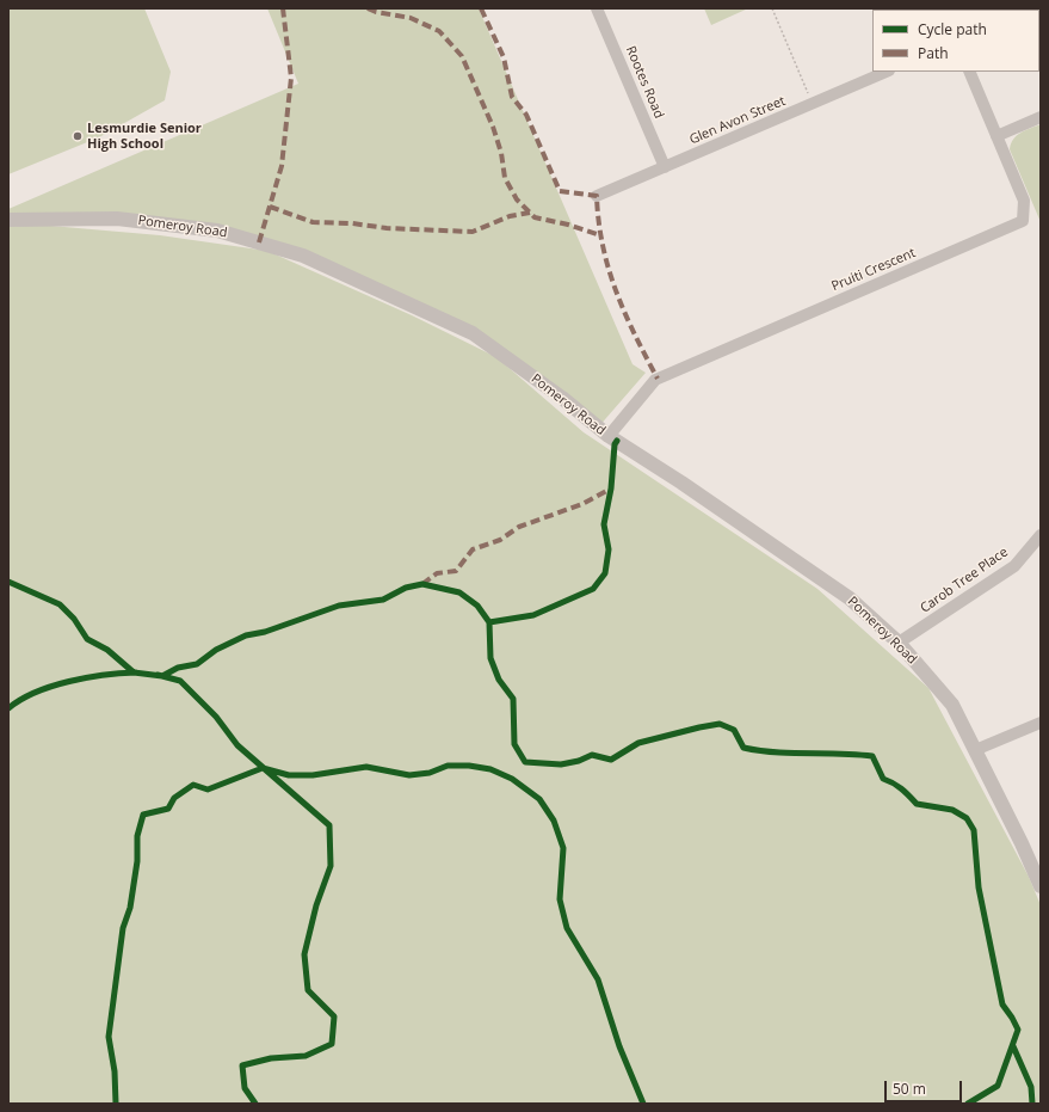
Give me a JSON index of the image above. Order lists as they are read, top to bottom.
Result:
{
  "streets": {
    "street": [
      "Rootes Road",
      "Glen Avon Street",
      "Pomeroy Road",
      "Pruiti Crescent",
      "Carob Tree Place"
    ]
  },
  "crossings": [
    ["Rootes Road", "Glen Avon Street"],
    ["Pomeroy Road", "Pruiti Crescent"],
    ["Pomeroy Road", "Carob Tree Place"]
  ],
  "places": ["Lesmurdie Senior High School"],
  "legend": ["Cycle path", "Path"],
  "scale_bar": "50 m"
}
